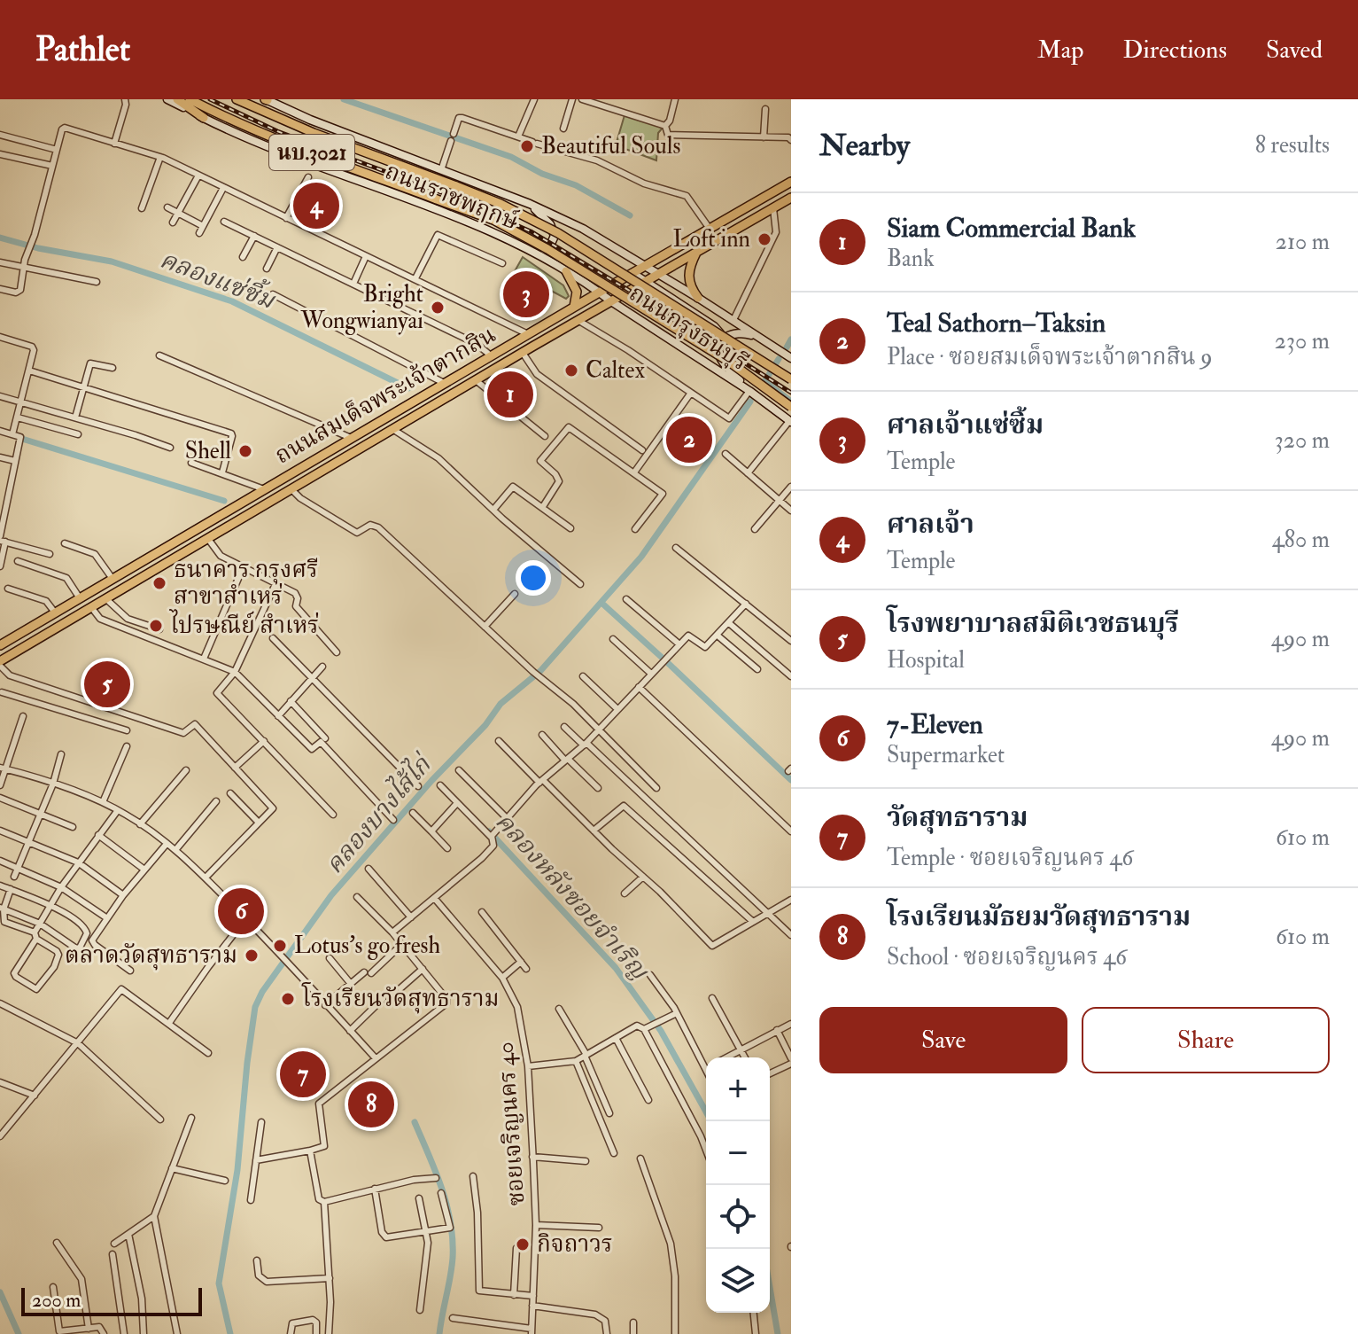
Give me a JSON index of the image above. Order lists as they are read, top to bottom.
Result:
{
  "streets": {
    "main road": [
      "นบ.3021",
      "ถนนราชพฤกษ์",
      "ถนนกรุงธนบุรี",
      "ถนนสมเด็จพระเจ้าตากสิน"
    ],
    "street": ["ซอยเจริญนคร 40"]
  },
  "crossings": [
    ["ถนนราชพฤกษ์", "ถนนกรุงธนบุรี"],
    ["ถนนราชพฤกษ์", "ถนนสมเด็จพระเจ้าตากสิน"],
    ["ถนนกรุงธนบุรี", "ถนนสมเด็จพระเจ้าตากสิน"]
  ],
  "water": ["คลองแซ่ซิ้ม", "คลองบางไส้ไก่", "คลองหลังซอยจำเริญ"],
  "places": [
    "Beautiful Souls",
    "Loft inn",
    "Bright Wongwianyai",
    "Caltex",
    "Shell",
    "ธนาคาร กรุงศรี สาขาสำเหร่",
    "ไปรษณีย์ สำเหร่",
    "Lotus's go fresh",
    "ตลาดวัดสุทธาราม",
    "โรงเรียนวัดสุทธาราม",
    "กิจถาวร"
  ],
  "scale_bar": "200 m",
  "page": {
    "header": "Pathlet",
    "nav": ["Map", "Directions", "Saved"],
    "heading": ["Nearby", "8 results"],
    "pins": [
      "4",
      "3",
      "1",
      "2",
      "5",
      "6",
      "7",
      "8"
    ],
    "list": [
      {
        "mark": "1",
        "name": "Siam Commercial Bank",
        "note": "Bank",
        "value": "210 m"
      },
      {
        "mark": "2",
        "name": "Teal Sathorn–Taksin",
        "note": "Place · ซอยสมเด็จพระเจ้าตากสิน 9",
        "value": "230 m"
      },
      {
        "mark": "3",
        "name": "ศาลเจ้าแซ่ซิ้ม",
        "note": "Temple",
        "value": "320 m"
      },
      {
        "mark": "4",
        "name": "ศาลเจ้า",
        "note": "Temple",
        "value": "480 m"
      },
      {
        "mark": "5",
        "name": "โรงพยาบาลสมิติเวชธนบุรี",
        "note": "Hospital",
        "value": "490 m"
      },
      {
        "mark": "6",
        "name": "7-Eleven",
        "note": "Supermarket",
        "value": "490 m"
      },
      {
        "mark": "7",
        "name": "วัดสุทธาราม",
        "note": "Temple · ซอยเจริญนคร 46",
        "value": "610 m"
      },
      {
        "mark": "8",
        "name": "โรงเรียนมัธยมวัดสุทธาราม",
        "note": "School · ซอยเจริญนคร 46",
        "value": "610 m"
      }
    ],
    "buttons": ["Save", "Share"],
    "map_buttons": ["+", "−"],
    "scale": "200 m"
  }
}
